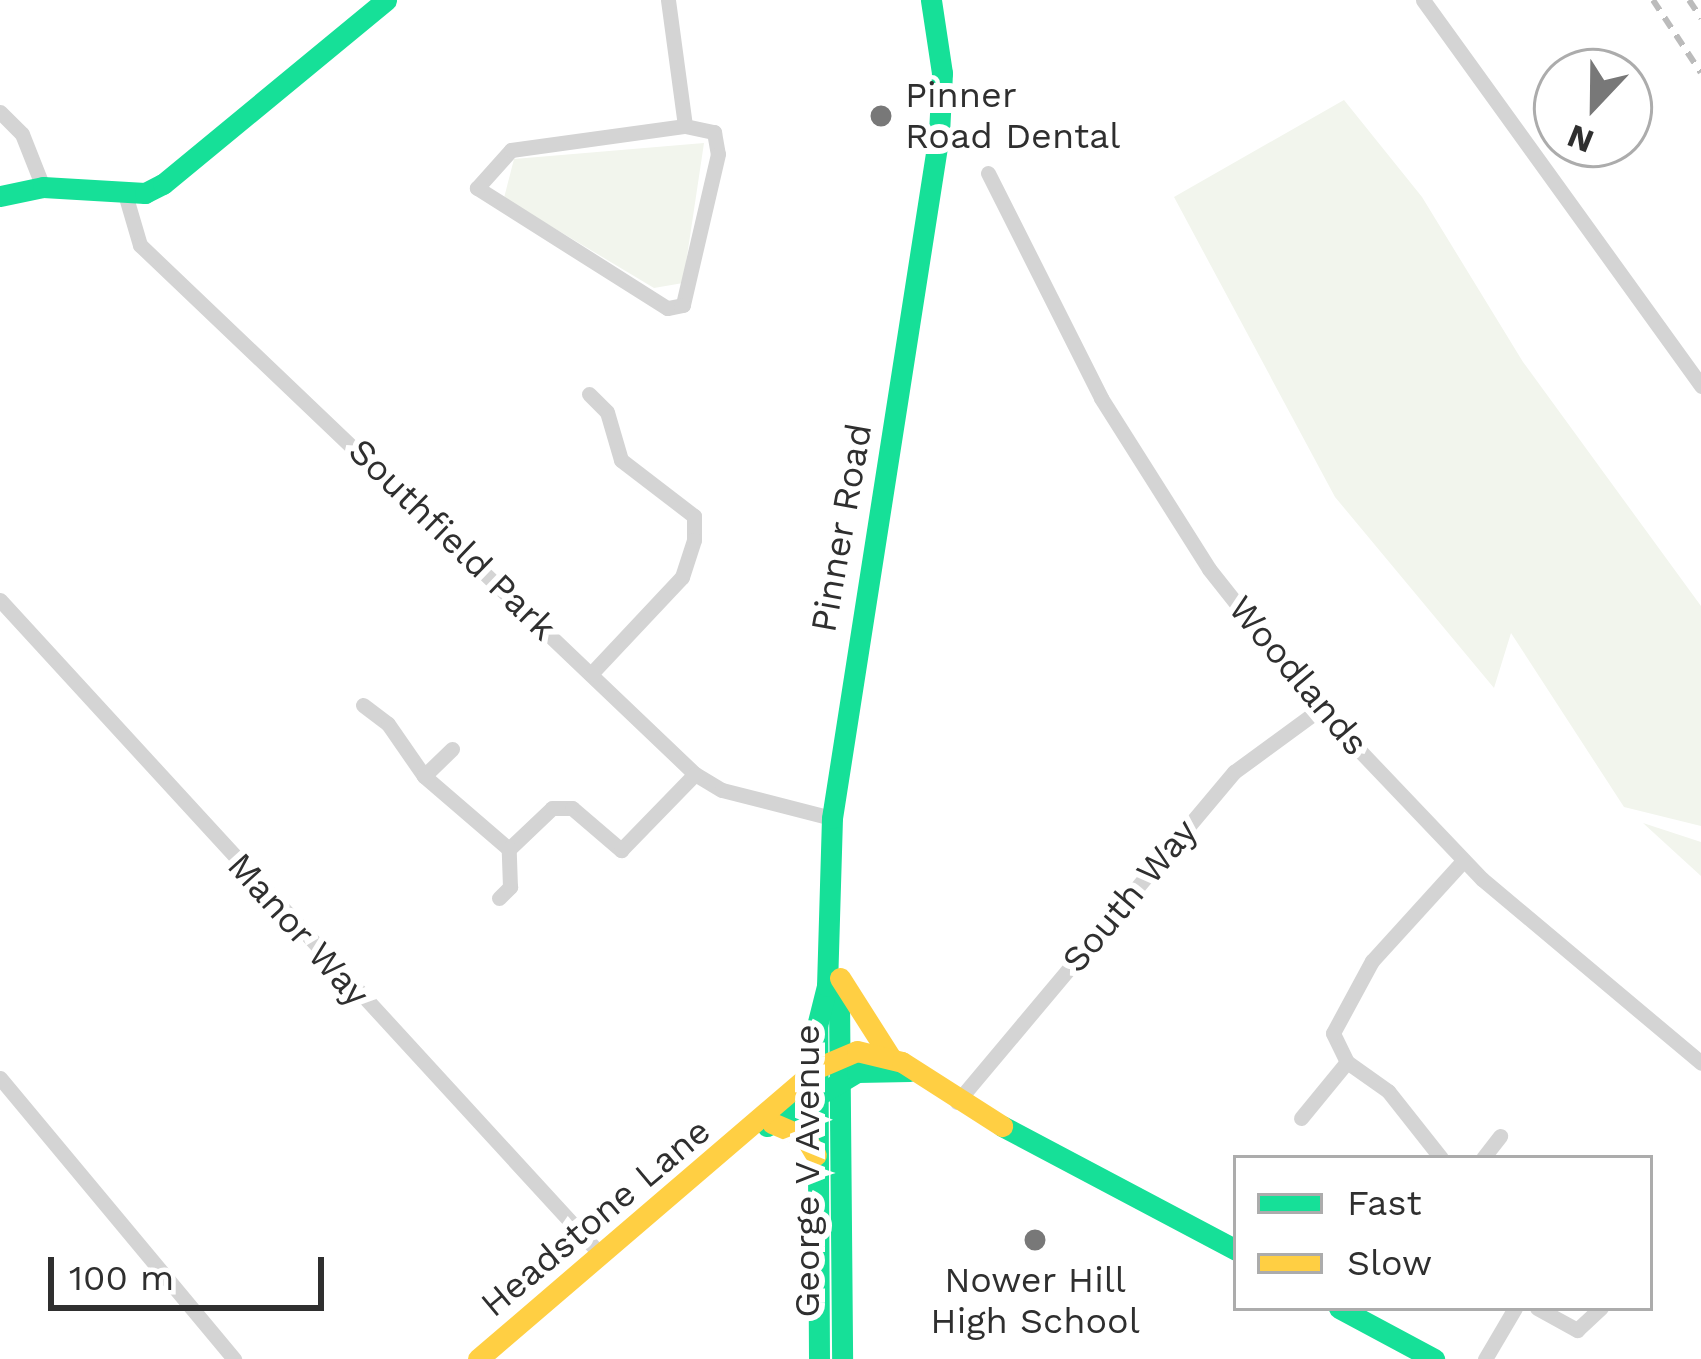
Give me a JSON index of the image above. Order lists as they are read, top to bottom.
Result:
{
  "streets": {
    "main road": ["Pinner Road", "George V Avenue", "Headstone Lane"],
    "street": [
      "Southfield Park",
      "Woodlands",
      "South Way",
      "Manor Way"
    ]
  },
  "crossings": [
    ["Pinner Road", "Southfield Park"],
    ["Pinner Road", "George V Avenue"],
    ["Pinner Road", "Headstone Lane"],
    ["Woodlands", "South Way"],
    ["Manor Way", "Headstone Lane"],
    ["George V Avenue", "Headstone Lane"]
  ],
  "places": ["Pinner Road Dental", "Nower Hill High School"],
  "legend": ["Fast", "Slow"],
  "scale_bar": "100 m",
  "north": "bottom"
}
